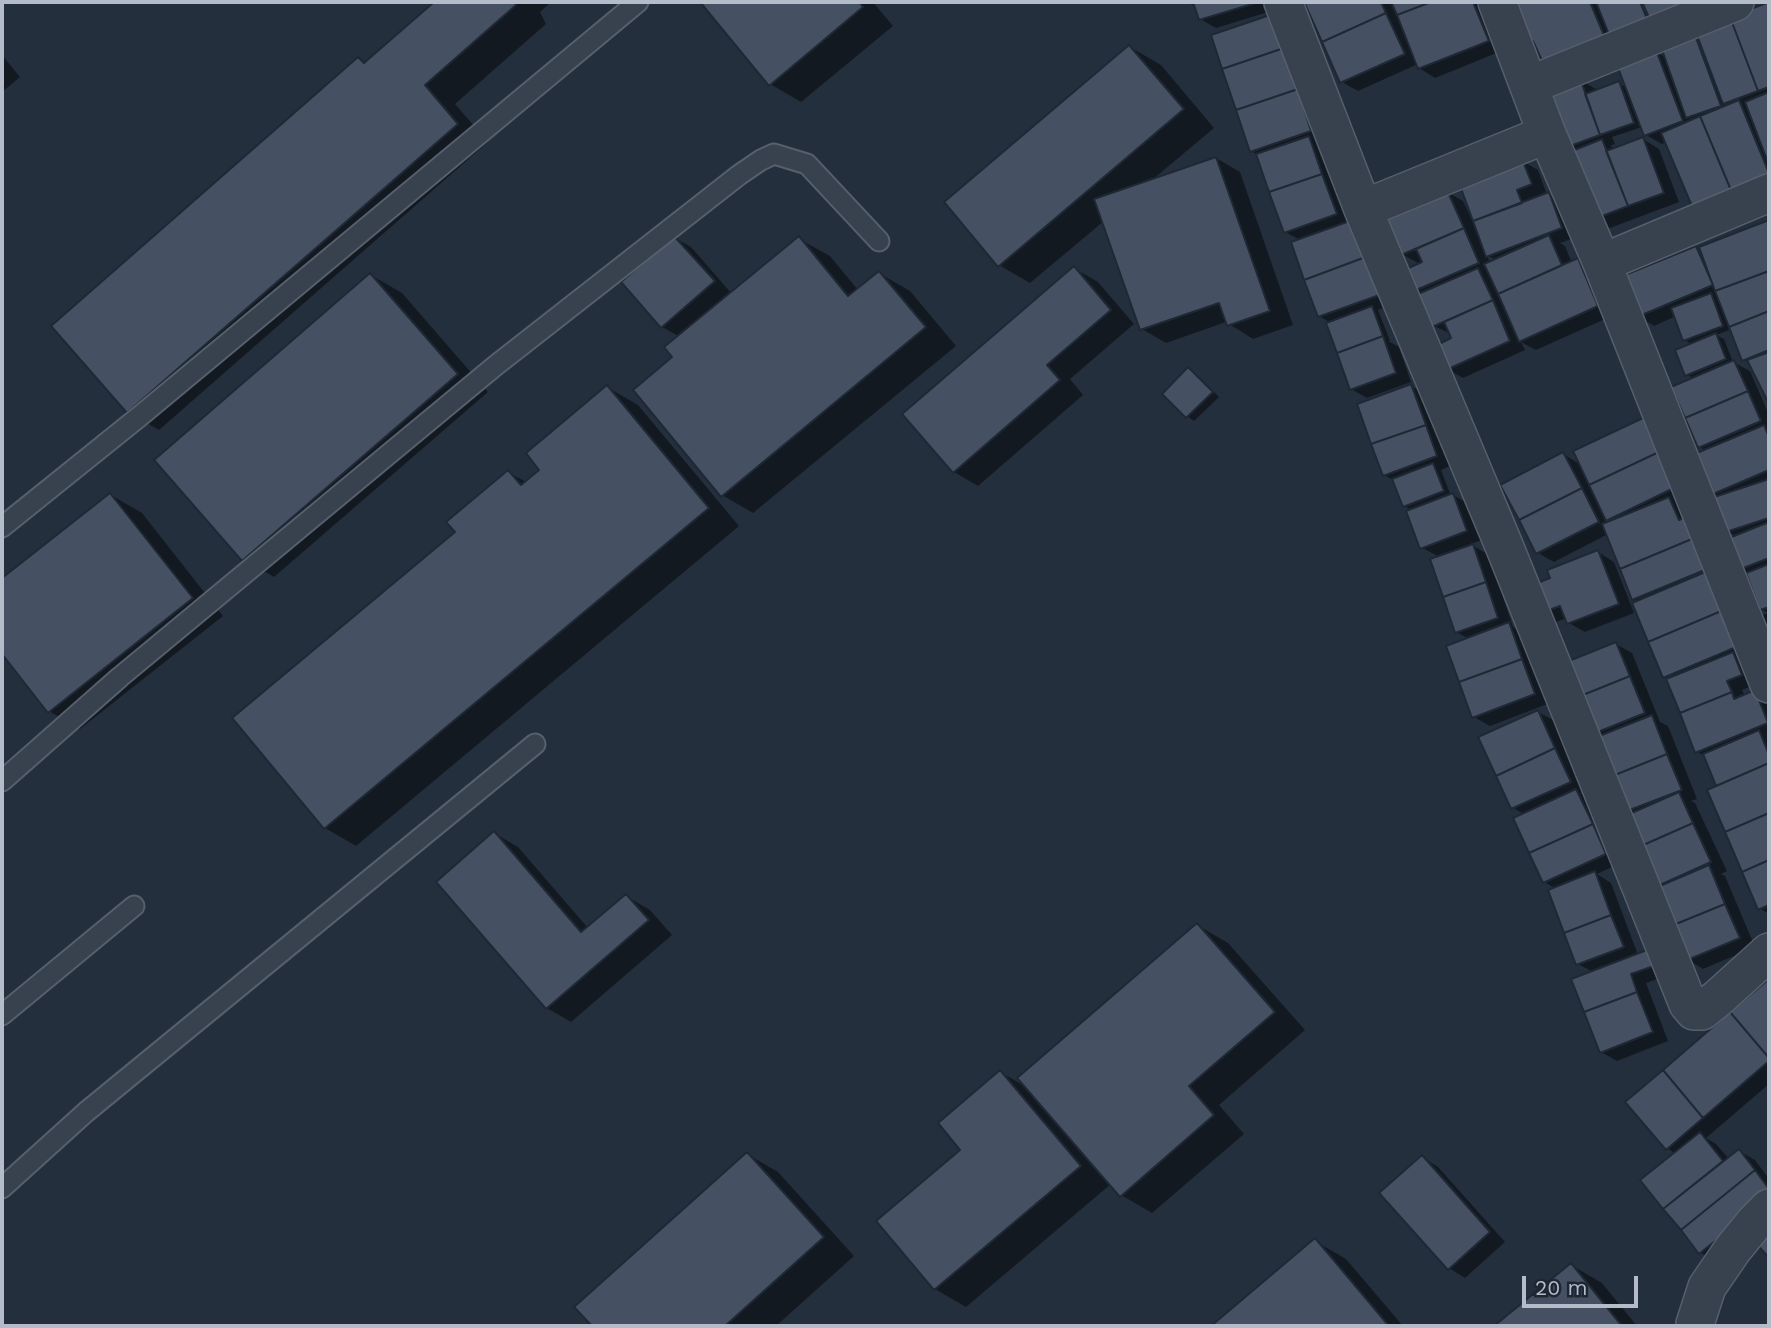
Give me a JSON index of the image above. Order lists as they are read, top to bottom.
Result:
{
  "scale_bar": "20 m"
}
